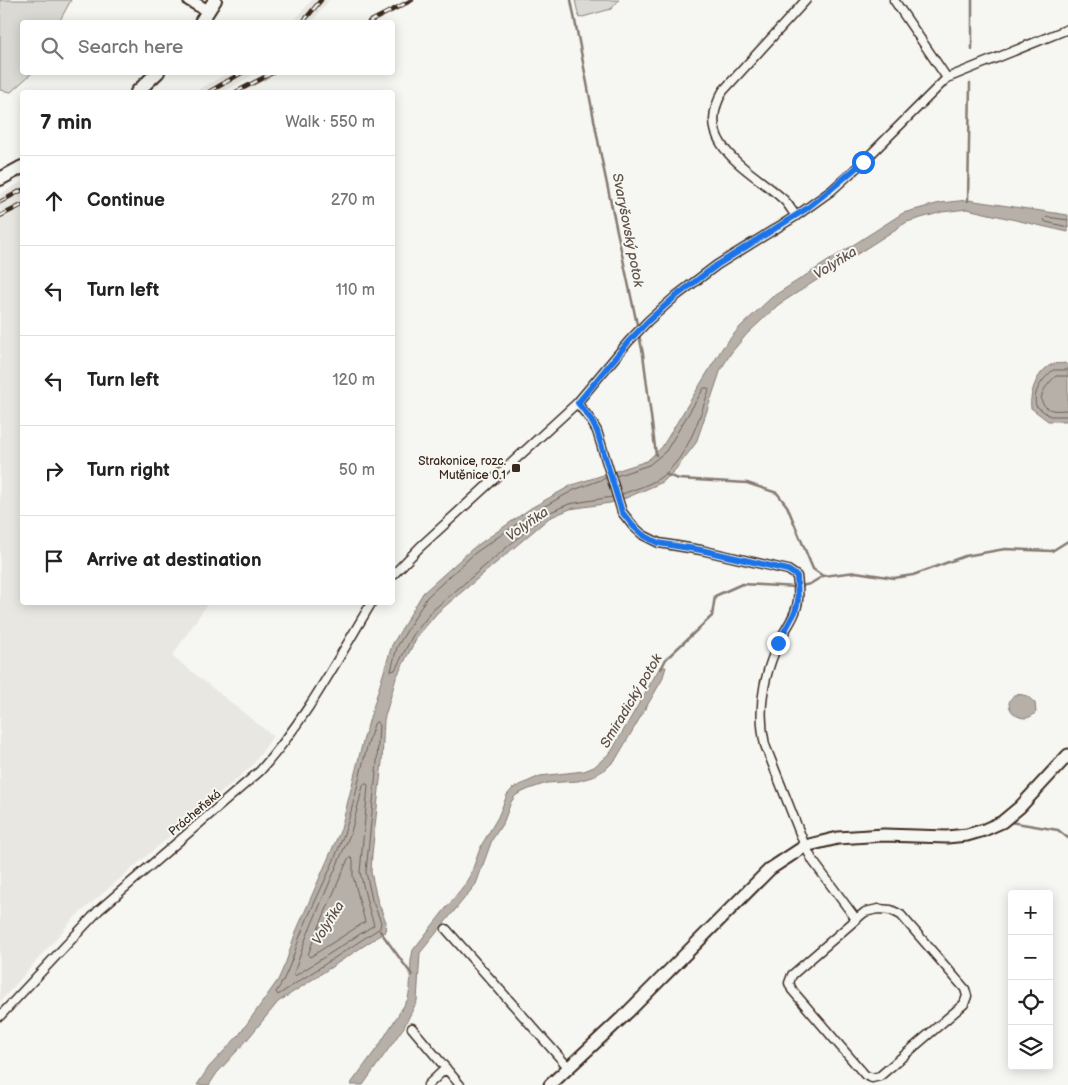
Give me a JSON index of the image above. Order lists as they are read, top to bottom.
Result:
{
  "streets": {
    "street": ["Prácheňská"]
  },
  "water": ["Svaryšovský potok", "Volyňka", "Smiradický potok"],
  "places": {
    "transit": ["Strakonice, rozc. Mutěnice 0.1"]
  },
  "page": {
    "search": "Search here",
    "heading": ["7 min", "Walk · 550 m"],
    "list": [
      ["Continue", "270 m"],
      ["Turn left", "110 m"],
      ["Turn left", "120 m"],
      ["Turn right", "50 m"],
      "Arrive at destination"
    ],
    "map_buttons": ["+", "−"]
  }
}
